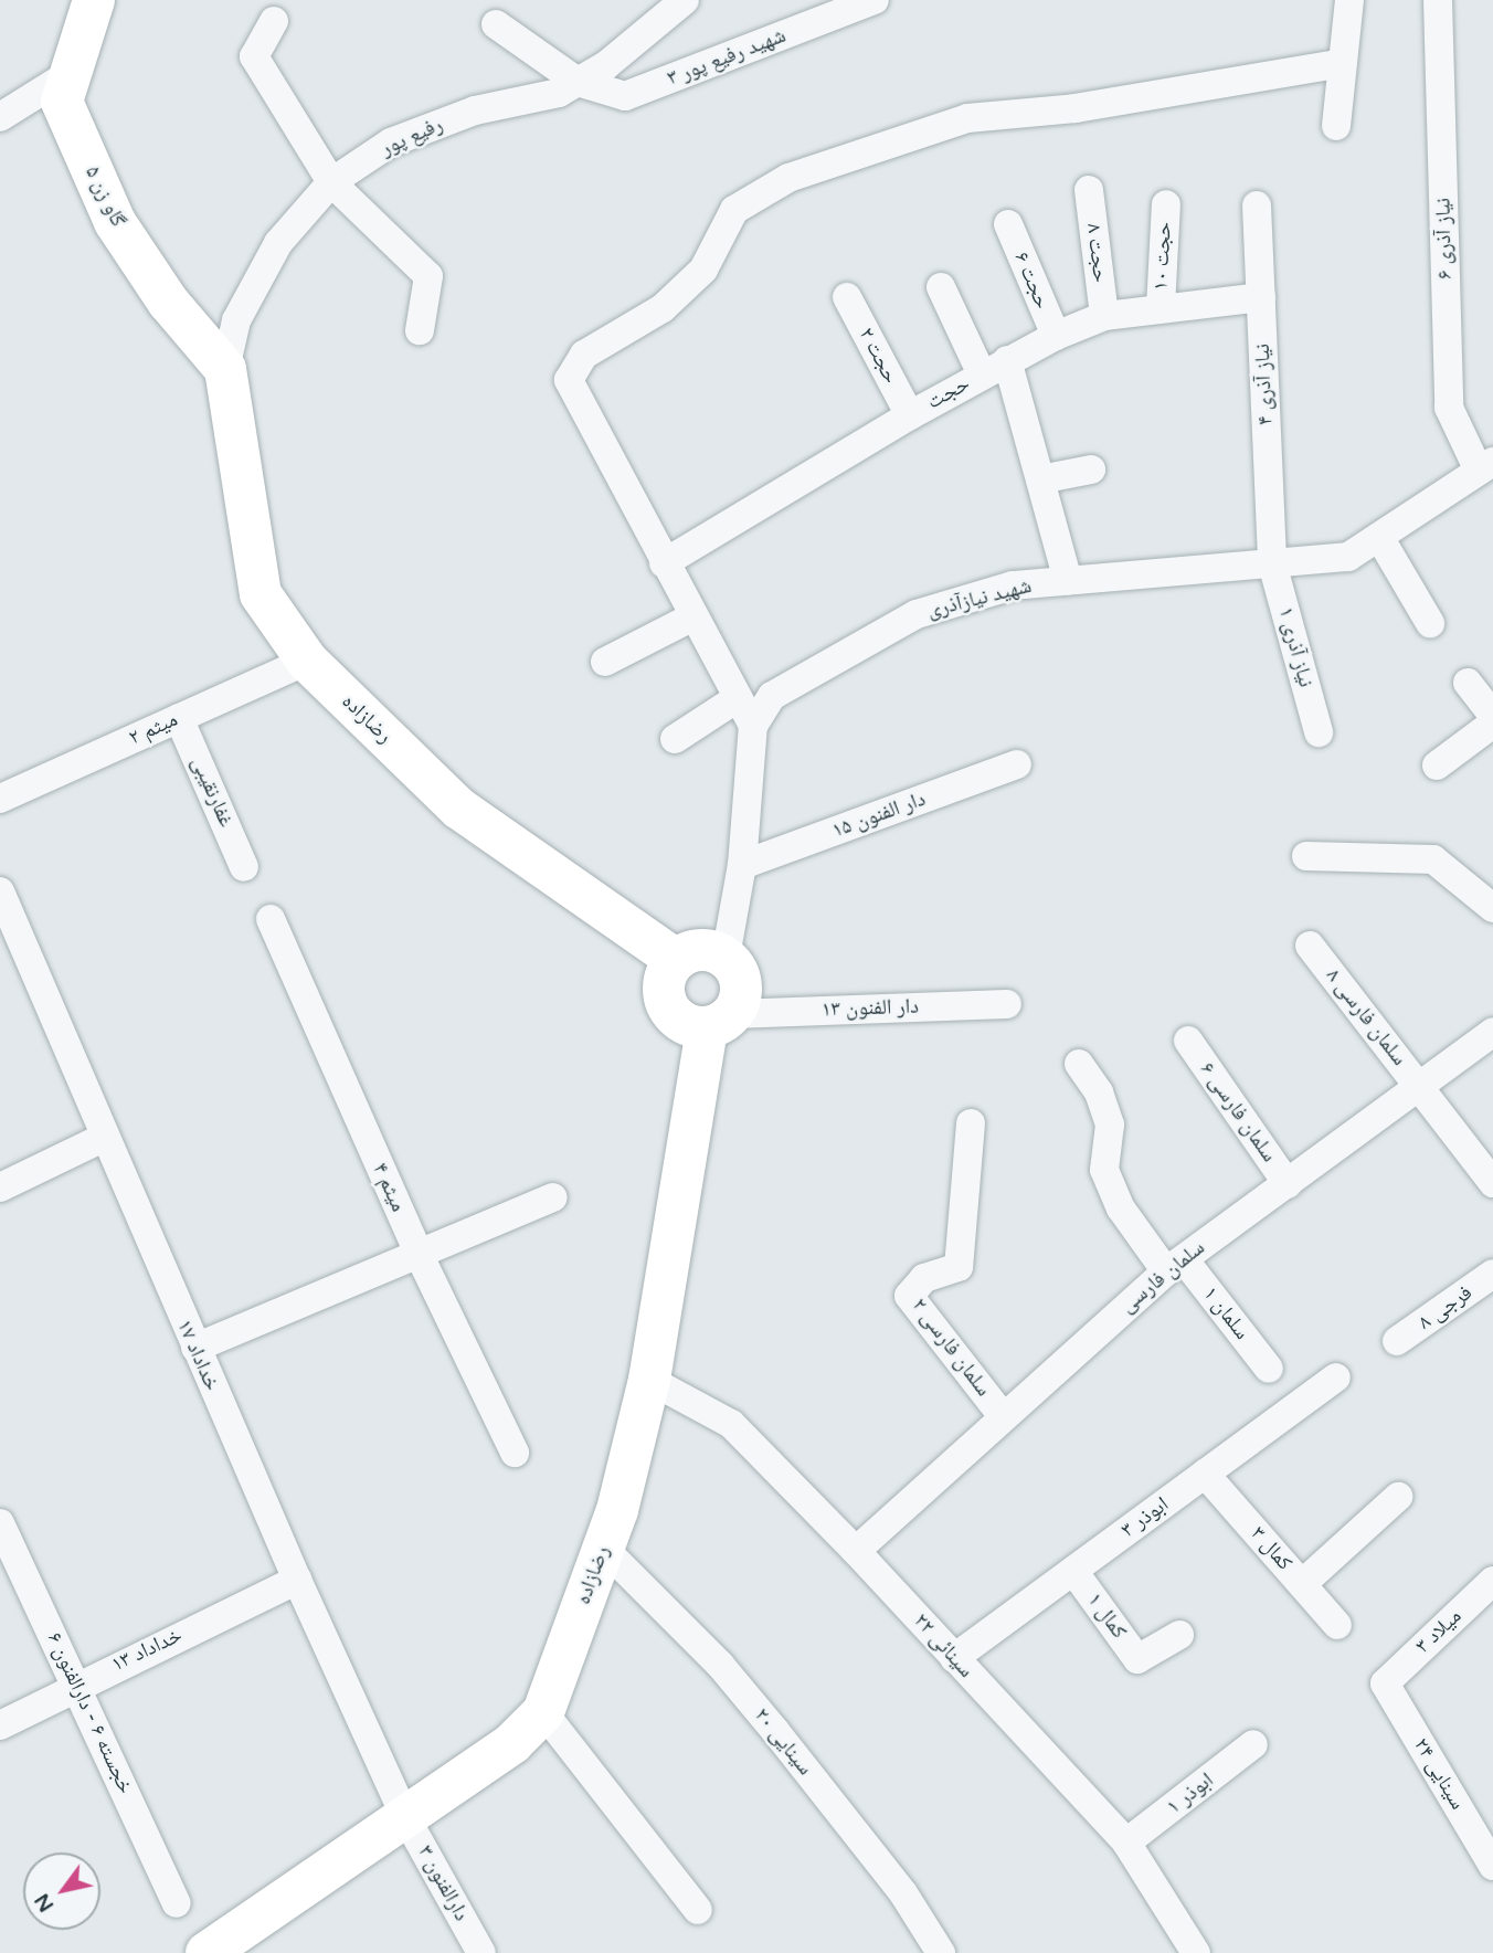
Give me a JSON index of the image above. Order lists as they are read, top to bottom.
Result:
{
  "streets": {
    "street": [
      "شهید رفیع پور ۳",
      "رفیع پور",
      "گاو زن ۵",
      "نیاز آذری ۶",
      "حجت ۸",
      "حجت ۱۰",
      "حجت ۶",
      "حجت ۲",
      "نیاز آذری ۴",
      "حجت",
      "شهید نیازآذری",
      "نیاز آذری ۱",
      "رضازاده",
      "میثم ۲",
      "غفارنقیبی",
      "دار الفنون ۱۵",
      "دار الفنون ۱۳",
      "سلمان فارسی ۸",
      "سلمان فارسی ۶",
      "میثم ۴",
      "سلمان فارسی",
      "فرجی ۸",
      "سلمان ۱",
      "سلمان فارسی ۲",
      "خداداد ۱۷",
      "ابوذر ۳",
      "کمال ۳",
      "کمال ۱",
      "میلاد ۳",
      "سینائی ۲۲",
      "خداداد ۱۳",
      "خجسته ۶ - دارالفنون ۶",
      "سینایی ۲۰",
      "سینایی ۲۴",
      "ابوذر ۱",
      "دارالفنون ۳"
    ]
  },
  "crossings": [
    ["شهید رفیع پور ۳", "رفیع پور"],
    ["رفیع پور", "گاو زن ۵"],
    ["رفیع پور", "رضازاده"],
    ["گاو زن ۵", "رضازاده"],
    ["نیاز آذری ۶", "شهید نیازآذری"],
    ["حجت ۸", "حجت"],
    ["حجت ۱۰", "حجت"],
    ["حجت ۶", "حجت"],
    ["حجت ۲", "حجت"],
    ["نیاز آذری ۴", "حجت"],
    ["نیاز آذری ۴", "شهید نیازآذری"],
    ["نیاز آذری ۴", "نیاز آذری ۱"],
    ["شهید نیازآذری", "نیاز آذری ۱"],
    ["رضازاده", "میثم ۲"],
    ["رضازاده", "دار الفنون ۱۳"],
    ["رضازاده", "خداداد ۱۷"],
    ["رضازاده", "سینائی ۲۲"],
    ["رضازاده", "سینایی ۲۰"],
    ["رضازاده", "دارالفنون ۳"],
    ["میثم ۲", "غفارنقیبی"],
    ["سلمان فارسی ۸", "سلمان فارسی"],
    ["سلمان فارسی ۶", "سلمان فارسی"],
    ["سلمان فارسی", "سلمان ۱"],
    ["سلمان فارسی", "سلمان فارسی ۲"],
    ["سلمان فارسی", "سینائی ۲۲"],
    ["خداداد ۱۷", "خداداد ۱۳"],
    ["خداداد ۱۷", "دارالفنون ۳"],
    ["ابوذر ۳", "کمال ۳"],
    ["ابوذر ۳", "کمال ۱"],
    ["ابوذر ۳", "سینائی ۲۲"],
    ["میلاد ۳", "سینایی ۲۴"],
    ["سینائی ۲۲", "ابوذر ۱"],
    ["خداداد ۱۳", "خجسته ۶ - دارالفنون ۶"]
  ],
  "north": "bottom left"
}
